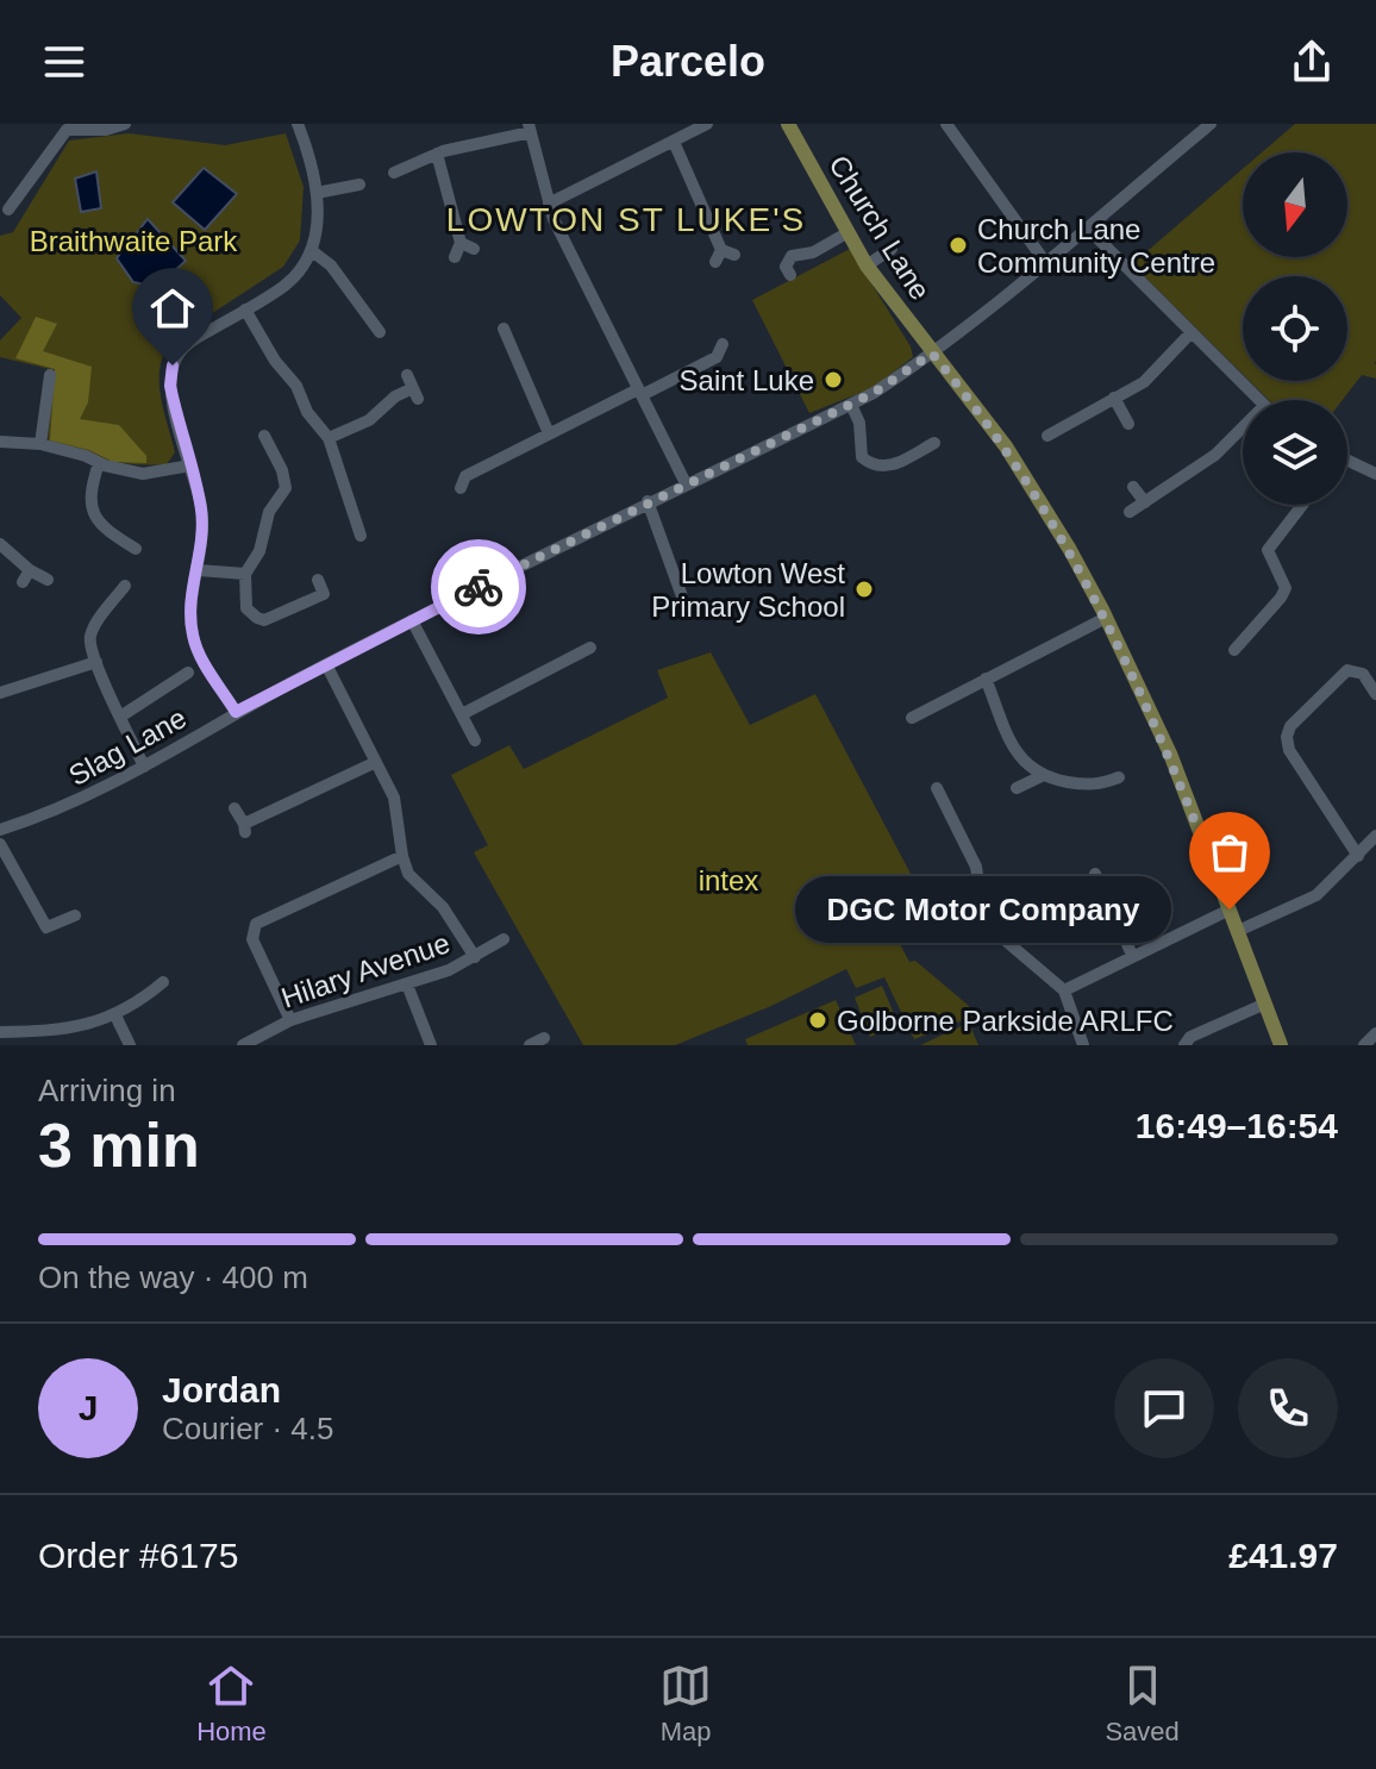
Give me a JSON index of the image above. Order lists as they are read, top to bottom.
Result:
{
  "streets": {
    "main road": ["Church Lane"],
    "street": ["Slag Lane", "Hilary Avenue"]
  },
  "crossings": [
    ["Church Lane", "Slag Lane"]
  ],
  "districts": ["LOWTON ST LUKE'S"],
  "parks": ["Braithwaite Park", "intex"],
  "places": [
    "Church Lane Community Centre",
    "Saint Luke",
    "Lowton West Primary School",
    "DGC Motor Company",
    "Golborne Parkside ARLFC"
  ],
  "north": "bottom",
  "page": {
    "header": "Parcelo",
    "bubble": "DGC Motor Company",
    "heading": ["3 min", "Arriving in", "16:49–16:54"],
    "panel": [
      "Jordan",
      "Courier · 4.5",
      "Order #6175",
      "£41.97"
    ],
    "bar": "On the way · 400 m",
    "round": "J",
    "tabs": ["Home", "Map", "Saved"]
  }
}
